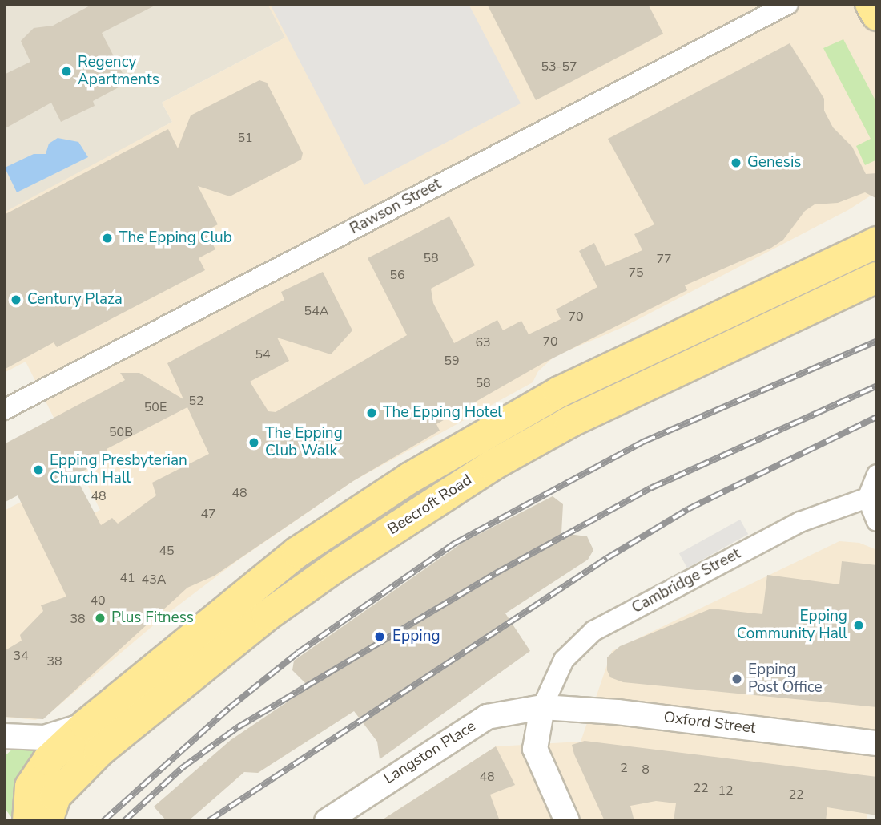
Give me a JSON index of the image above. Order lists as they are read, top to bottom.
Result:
{
  "streets": {
    "main road": ["Beecroft Road"],
    "street": [
      "Rawson Street",
      "Cambridge Street",
      "Oxford Street",
      "Langston Place"
    ]
  },
  "crossings": [
    ["Cambridge Street", "Oxford Street"],
    ["Cambridge Street", "Langston Place"],
    ["Oxford Street", "Langston Place"]
  ],
  "places": [
    "Regency Apartments",
    "Genesis",
    "The Epping Club",
    "Century Plaza",
    "The Epping Hotel",
    "The Epping Club Walk",
    "Epping Presbyterian Church Hall",
    "Plus Fitness",
    "Epping Community Hall",
    "Epping",
    "Epping Post Office"
  ],
  "house_numbers": [
    "53-57",
    "51",
    "58",
    "77",
    "75",
    "56",
    "54A",
    "70",
    "70",
    "63",
    "54",
    "59",
    "58",
    "52",
    "50E",
    "50B",
    "48",
    "48",
    "47",
    "45",
    "41",
    "43A",
    "40",
    "38",
    "34",
    "38",
    "2",
    "8",
    "48",
    "22",
    "12",
    "22"
  ]
}
